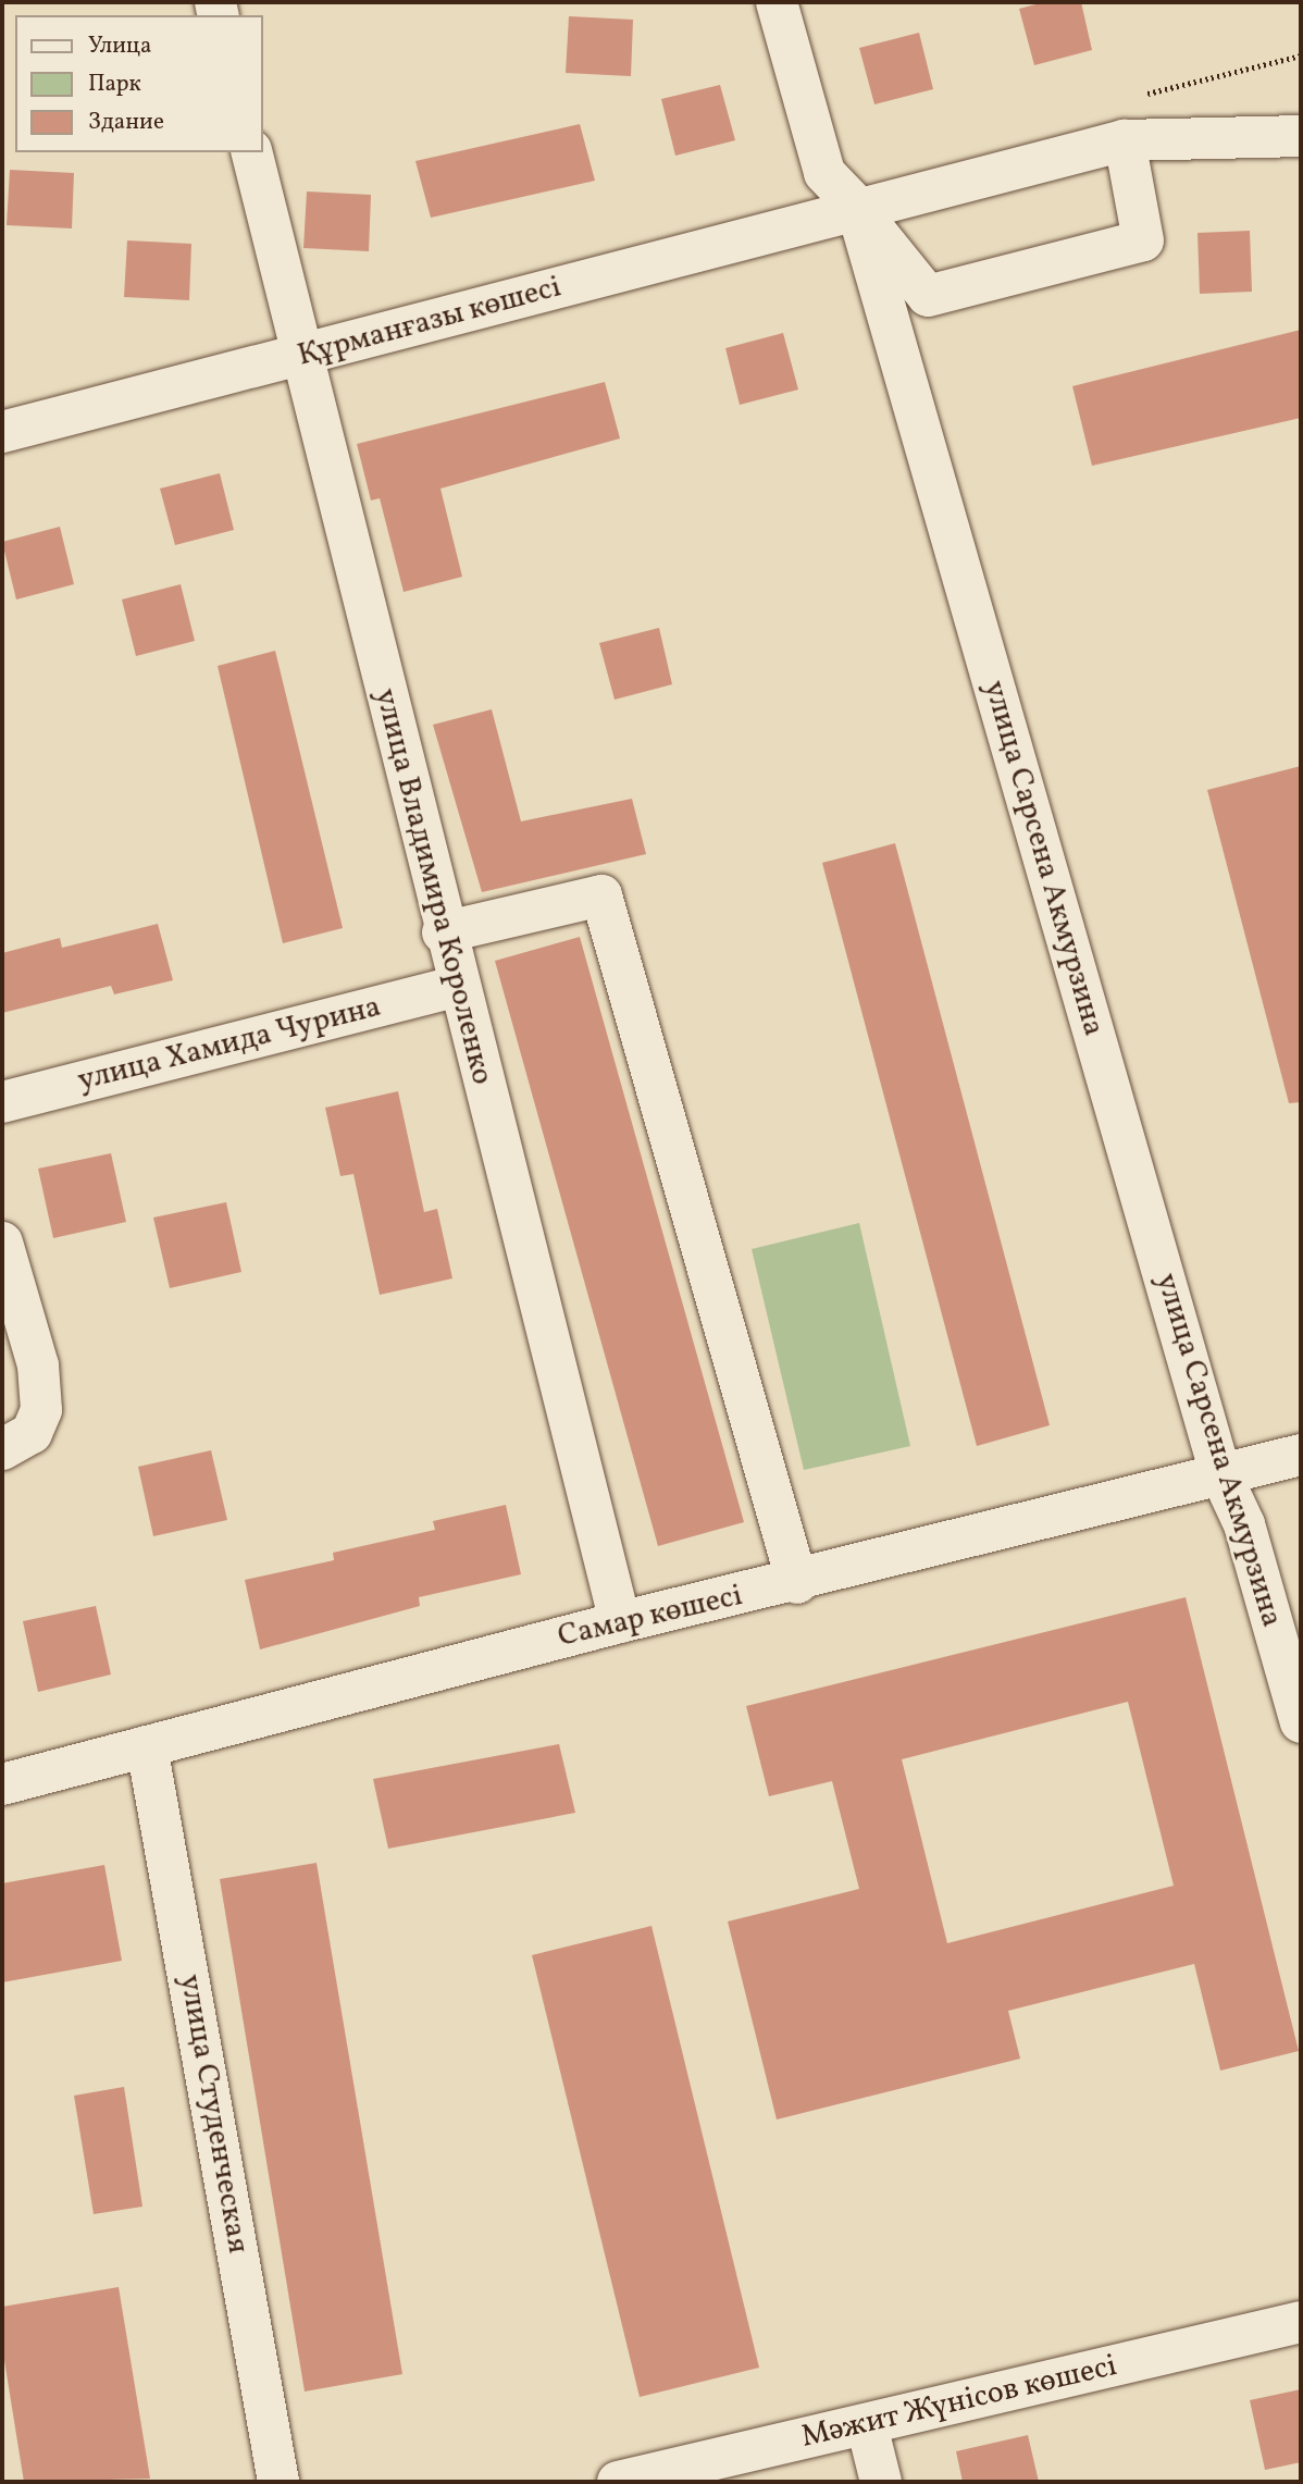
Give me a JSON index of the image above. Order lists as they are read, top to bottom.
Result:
{
  "streets": {
    "street": [
      "Құрманғазы көшесі",
      "улица Сарсена Акмурзина",
      "улица Владимира Короленко",
      "улица Хамида Чурина",
      "Самар көшесі",
      "улица Студенческая",
      "Мәжит Жүнісов көшесі"
    ]
  },
  "crossings": [
    ["Құрманғазы көшесі", "улица Сарсена Акмурзина"],
    ["Құрманғазы көшесі", "улица Владимира Короленко"],
    ["улица Сарсена Акмурзина", "Самар көшесі"],
    ["улица Владимира Короленко", "улица Хамида Чурина"],
    ["улица Владимира Короленко", "Самар көшесі"],
    ["Самар көшесі", "улица Студенческая"]
  ],
  "legend": ["Улица", "Парк", "Здание"]
}
